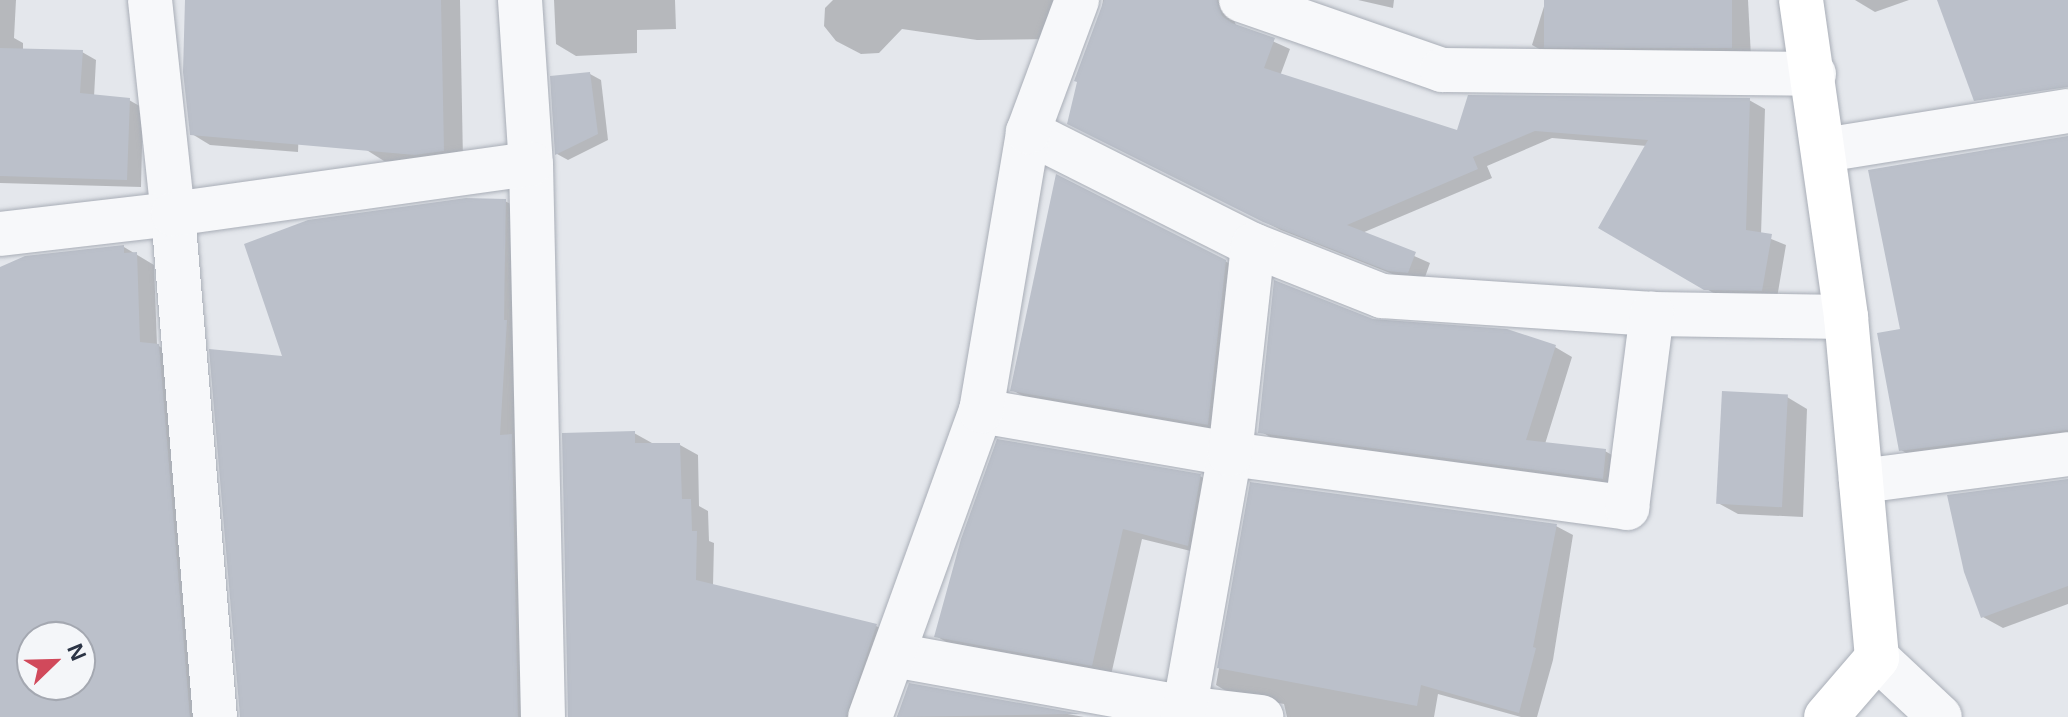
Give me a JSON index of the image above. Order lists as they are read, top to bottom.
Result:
{
  "north": "top right"
}
